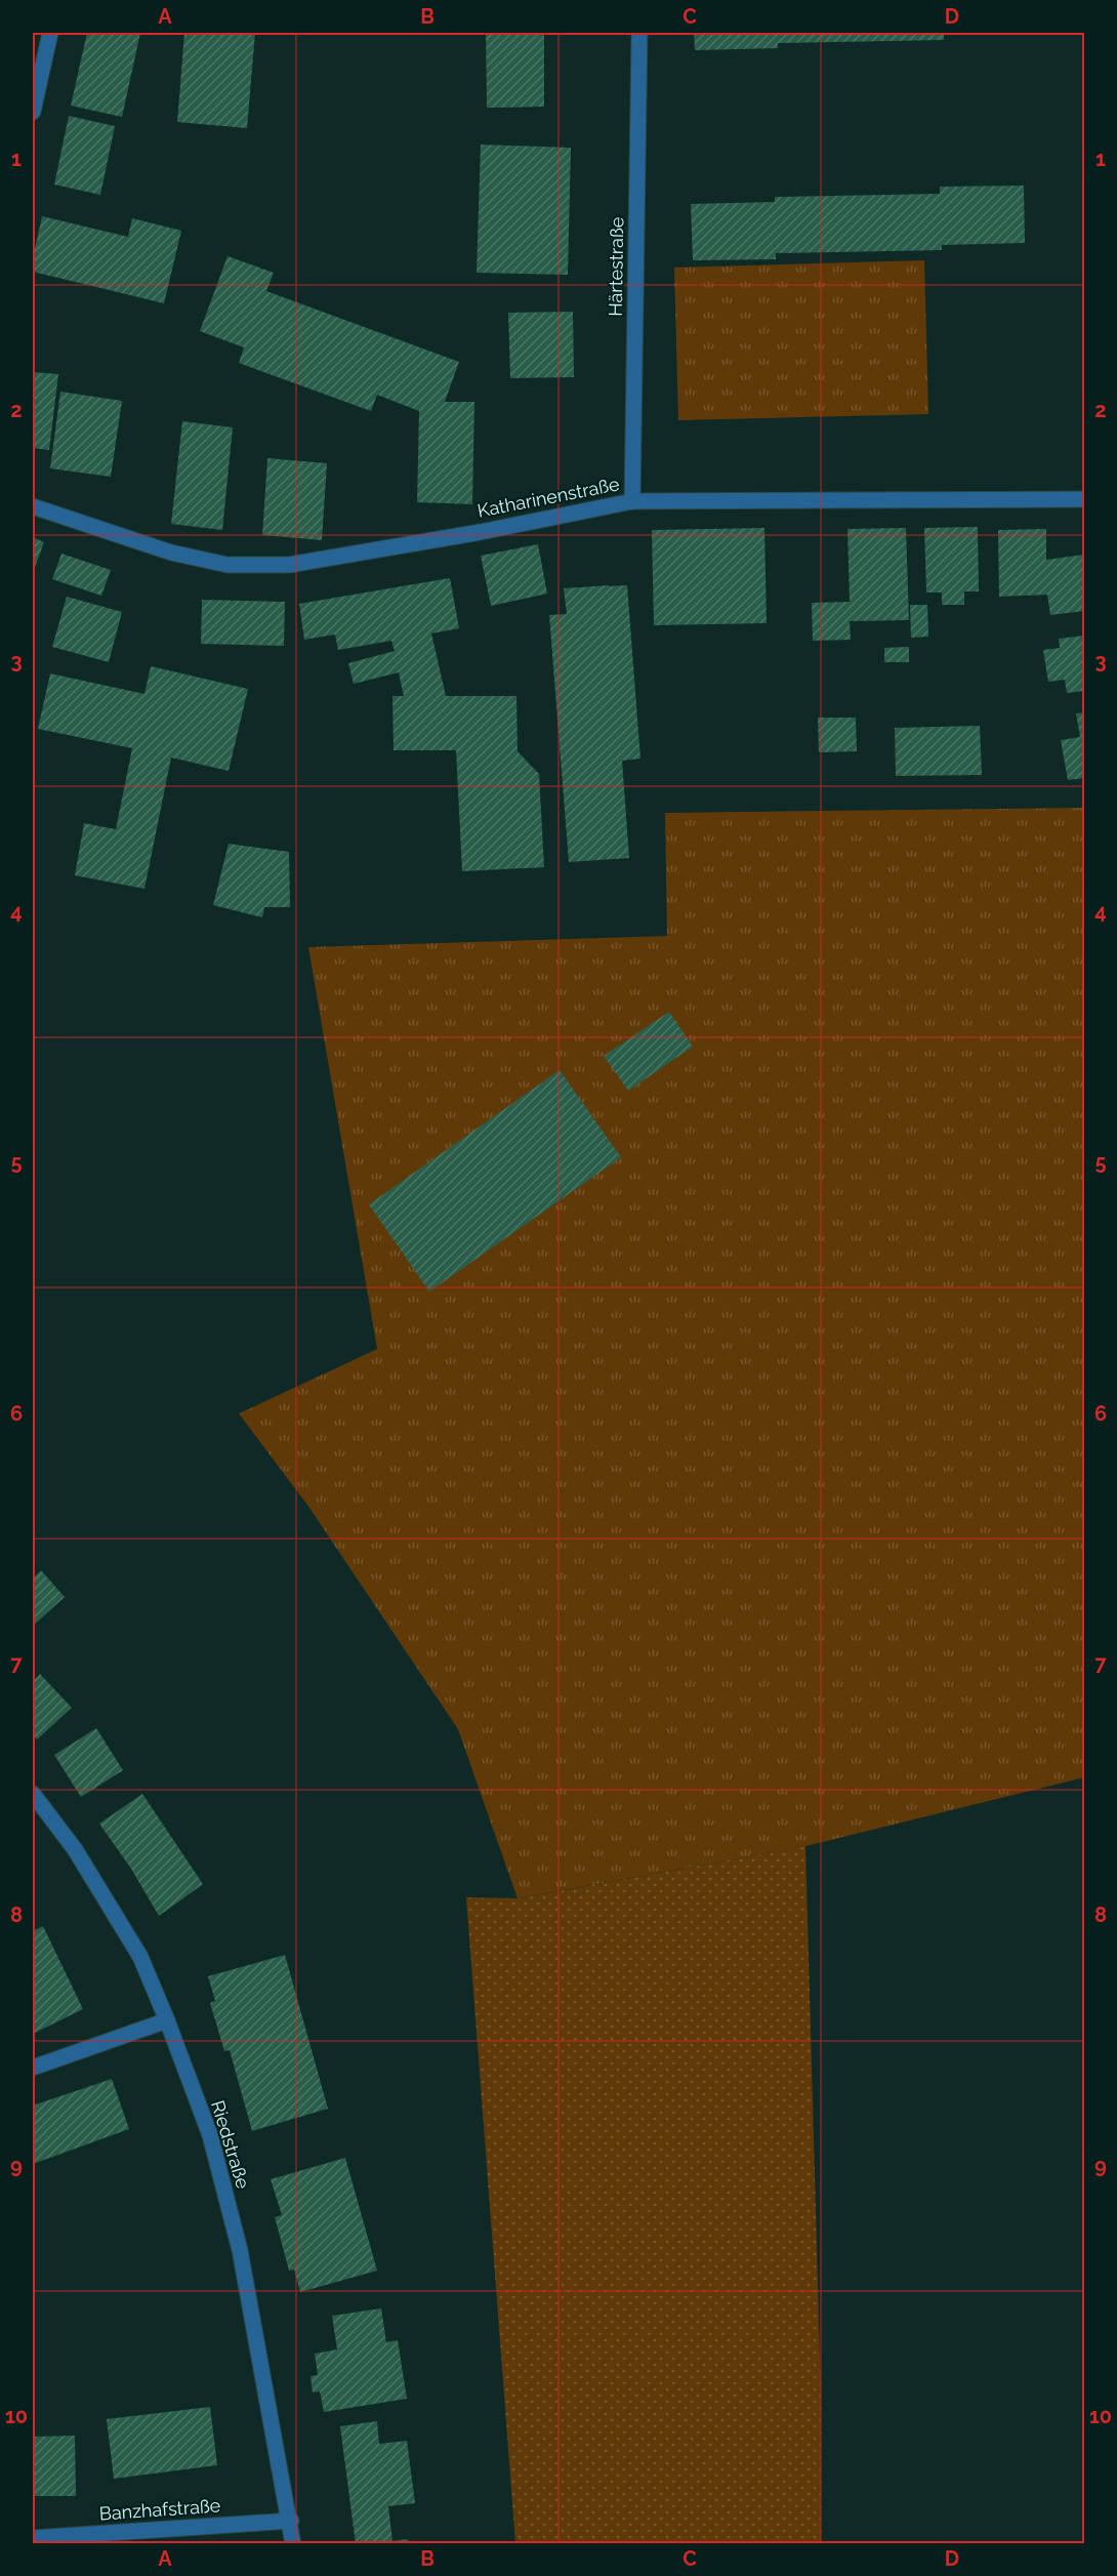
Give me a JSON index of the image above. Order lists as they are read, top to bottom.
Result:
{
  "streets": {
    "street": [
      "Härtestraße",
      "Katharinenstraße",
      "Riedstraße",
      "Banzhafstraße"
    ]
  },
  "crossings": [
    ["Härtestraße", "Katharinenstraße"],
    ["Riedstraße", "Banzhafstraße"]
  ],
  "grid": {
    "columns": [
      "A",
      "B",
      "C",
      "D"
    ],
    "rows": [
      "1",
      "2",
      "3",
      "4",
      "5",
      "6",
      "7",
      "8",
      "9",
      "10"
    ]
  }
}
